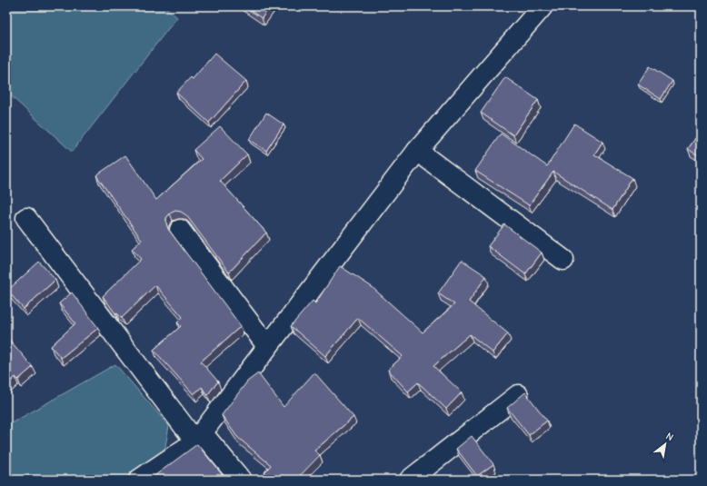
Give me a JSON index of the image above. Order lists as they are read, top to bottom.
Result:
{
  "north": "top right"
}
